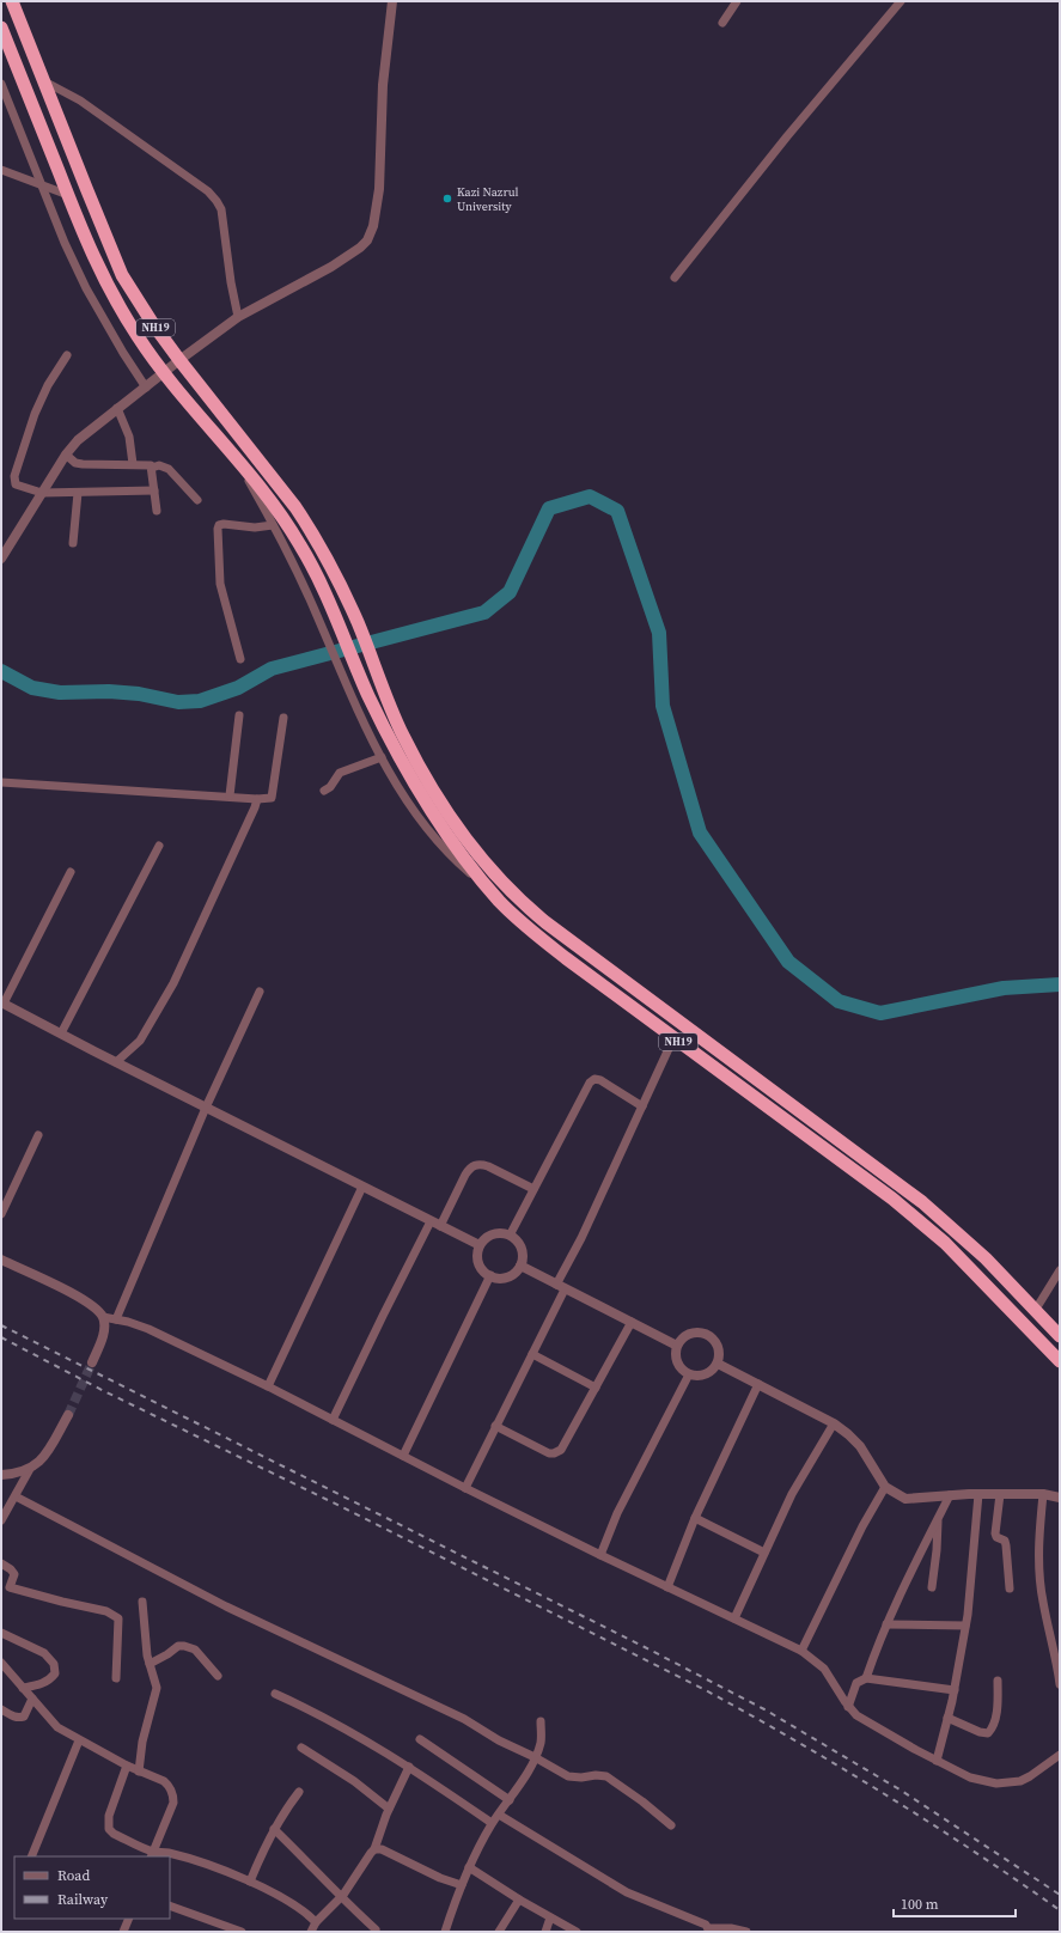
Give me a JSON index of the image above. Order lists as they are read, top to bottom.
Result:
{
  "streets": {
    "highway": ["NH19"]
  },
  "places": ["Kazi Nazrul University"],
  "legend": ["Road", "Railway"],
  "scale_bar": "100 m"
}
